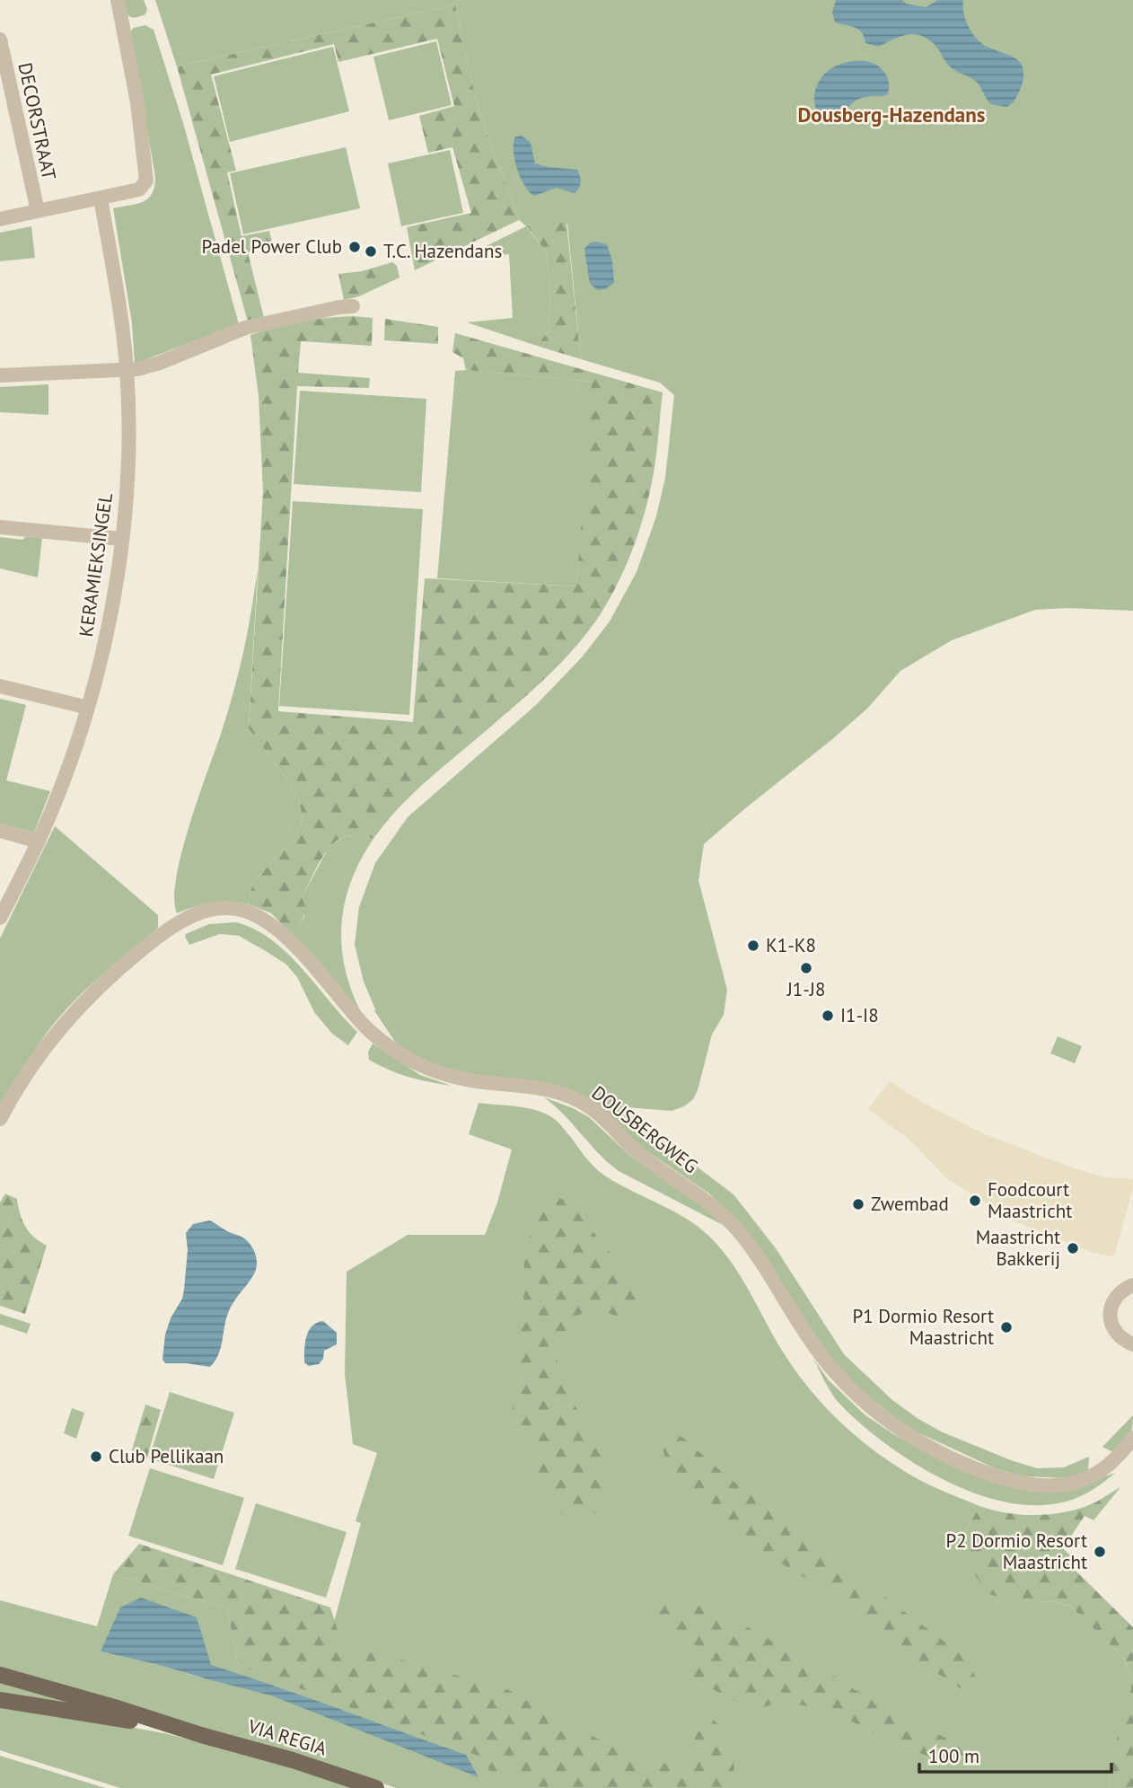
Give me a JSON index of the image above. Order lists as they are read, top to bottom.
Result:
{
  "streets": {
    "main road": ["VIA REGIA"],
    "street": ["DECORSTRAAT", "KERAMIEKSINGEL", "DOUSBERGWEG"]
  },
  "districts": ["Dousberg-Hazendans"],
  "places": [
    "Padel Power Club",
    "T.C. Hazendans",
    "K1-K8",
    "J1-J8",
    "I1-I8",
    "Foodcourt Maastricht",
    "Zwembad",
    "Maastricht Bakkerij",
    "P1 Dormio Resort Maastricht",
    "Club Pellikaan",
    "P2 Dormio Resort Maastricht"
  ],
  "scale_bar": "100 m"
}
